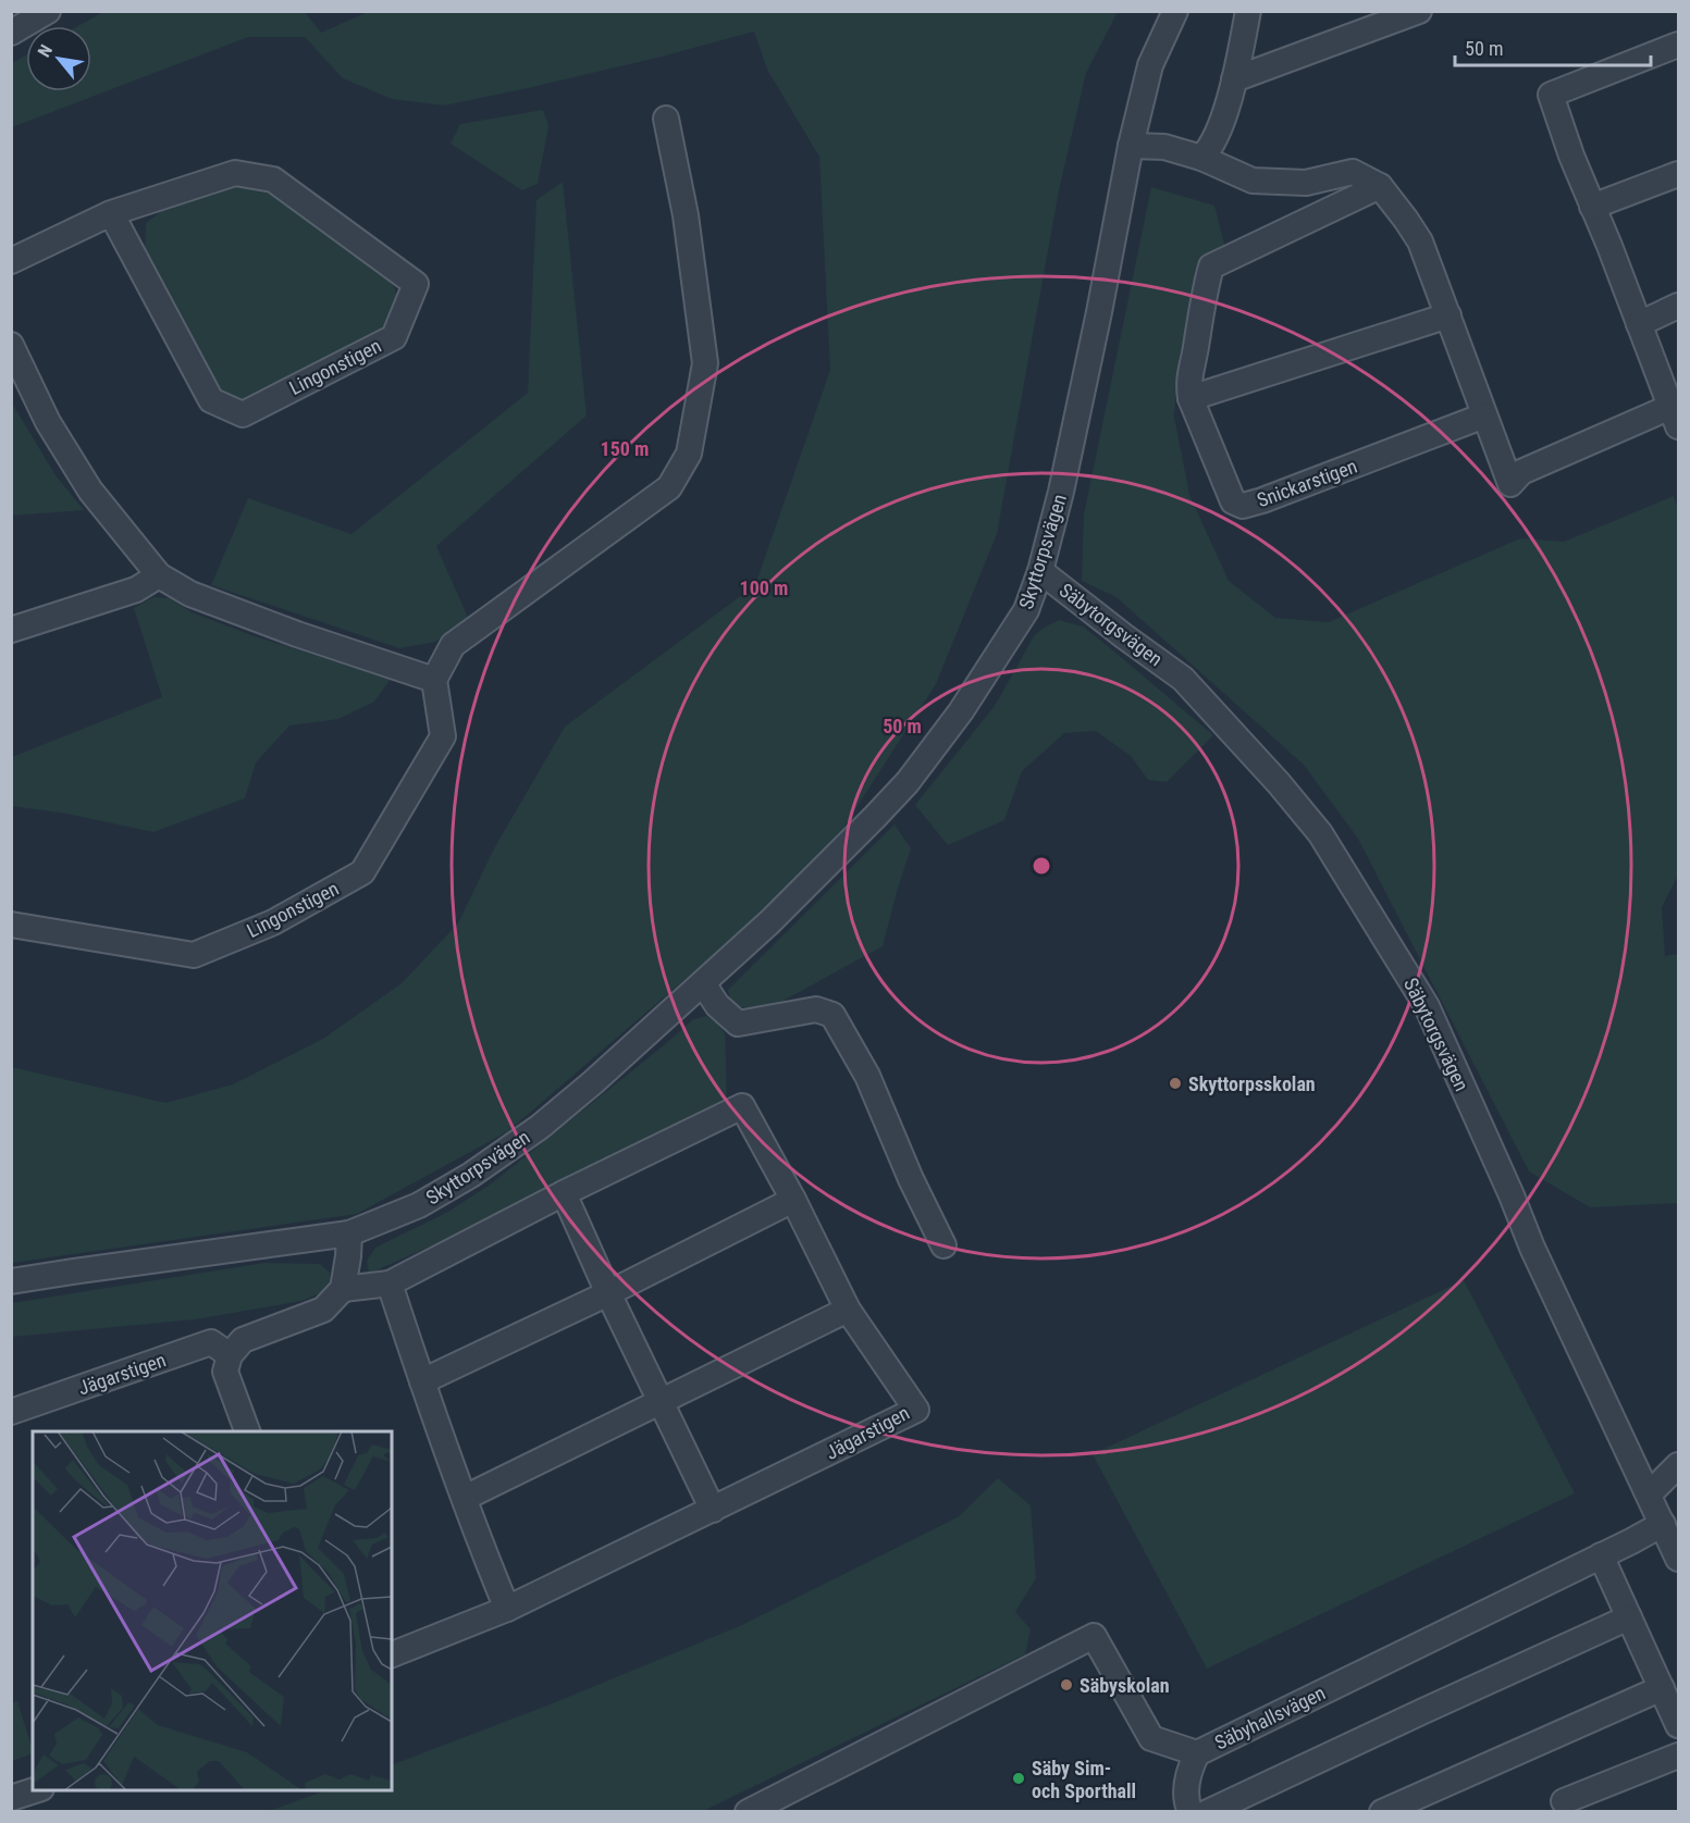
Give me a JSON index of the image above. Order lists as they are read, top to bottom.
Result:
{
  "streets": {
    "street": [
      "Lingonstigen",
      "Snickarstigen",
      "Skyttorpsvägen",
      "Säbytorgsvägen",
      "Jägarstigen",
      "Säbyhallsvägen"
    ]
  },
  "crossings": [
    ["Skyttorpsvägen", "Säbytorgsvägen"],
    ["Säbytorgsvägen", "Säbyhallsvägen"]
  ],
  "places": ["Skyttorpsskolan", "Säbyskolan", "Säby Sim- och Sporthall"],
  "scale_bar": "50 m",
  "north": "top left",
  "rings": ["150 m", "100 m", "50 m"]
}
